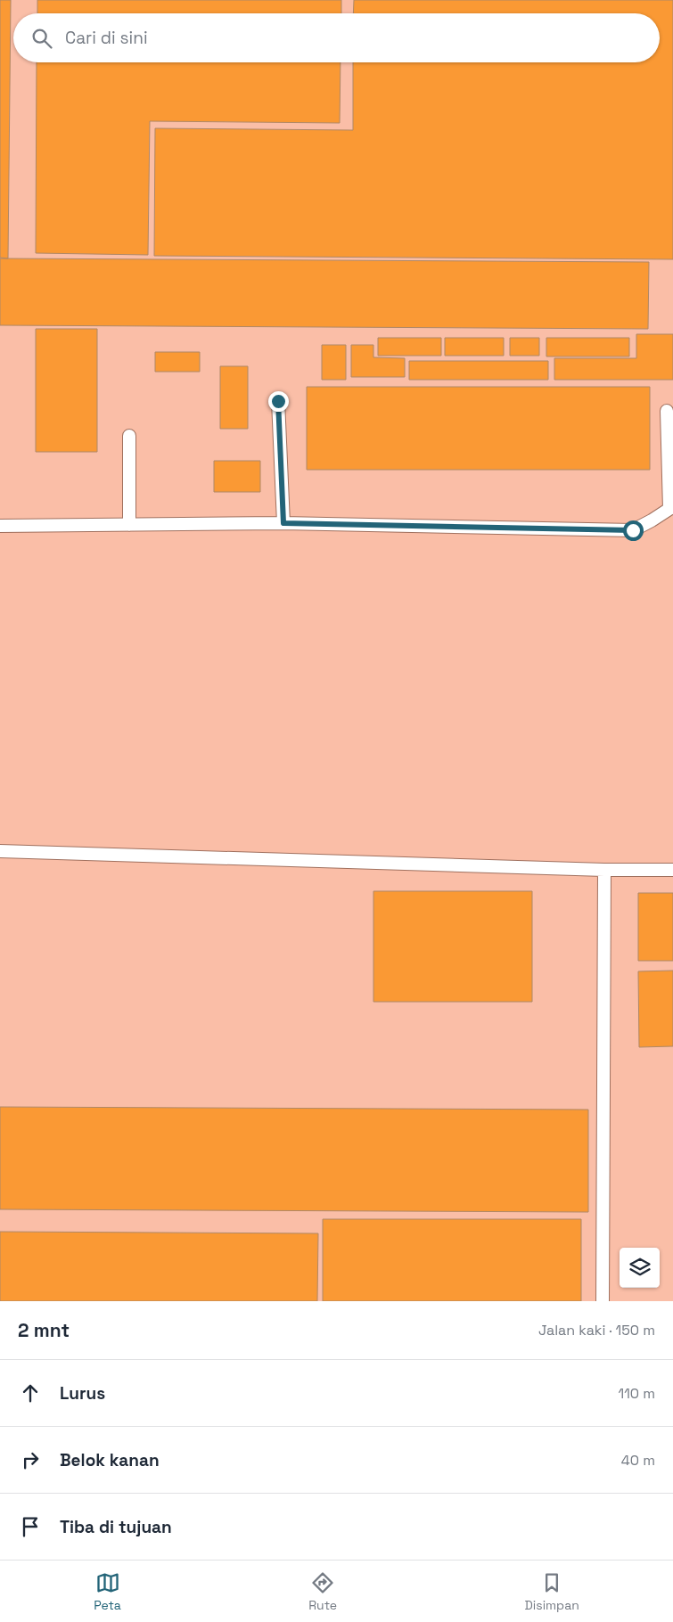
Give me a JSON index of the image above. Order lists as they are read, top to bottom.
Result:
{
  "page": {
    "search": "Cari di sini",
    "heading": ["2 mnt", "Jalan kaki · 150 m"],
    "list": [
      ["Lurus", "110 m"],
      ["Belok kanan", "40 m"],
      "Tiba di tujuan"
    ],
    "nav": ["Peta", "Rute", "Disimpan"]
  }
}
